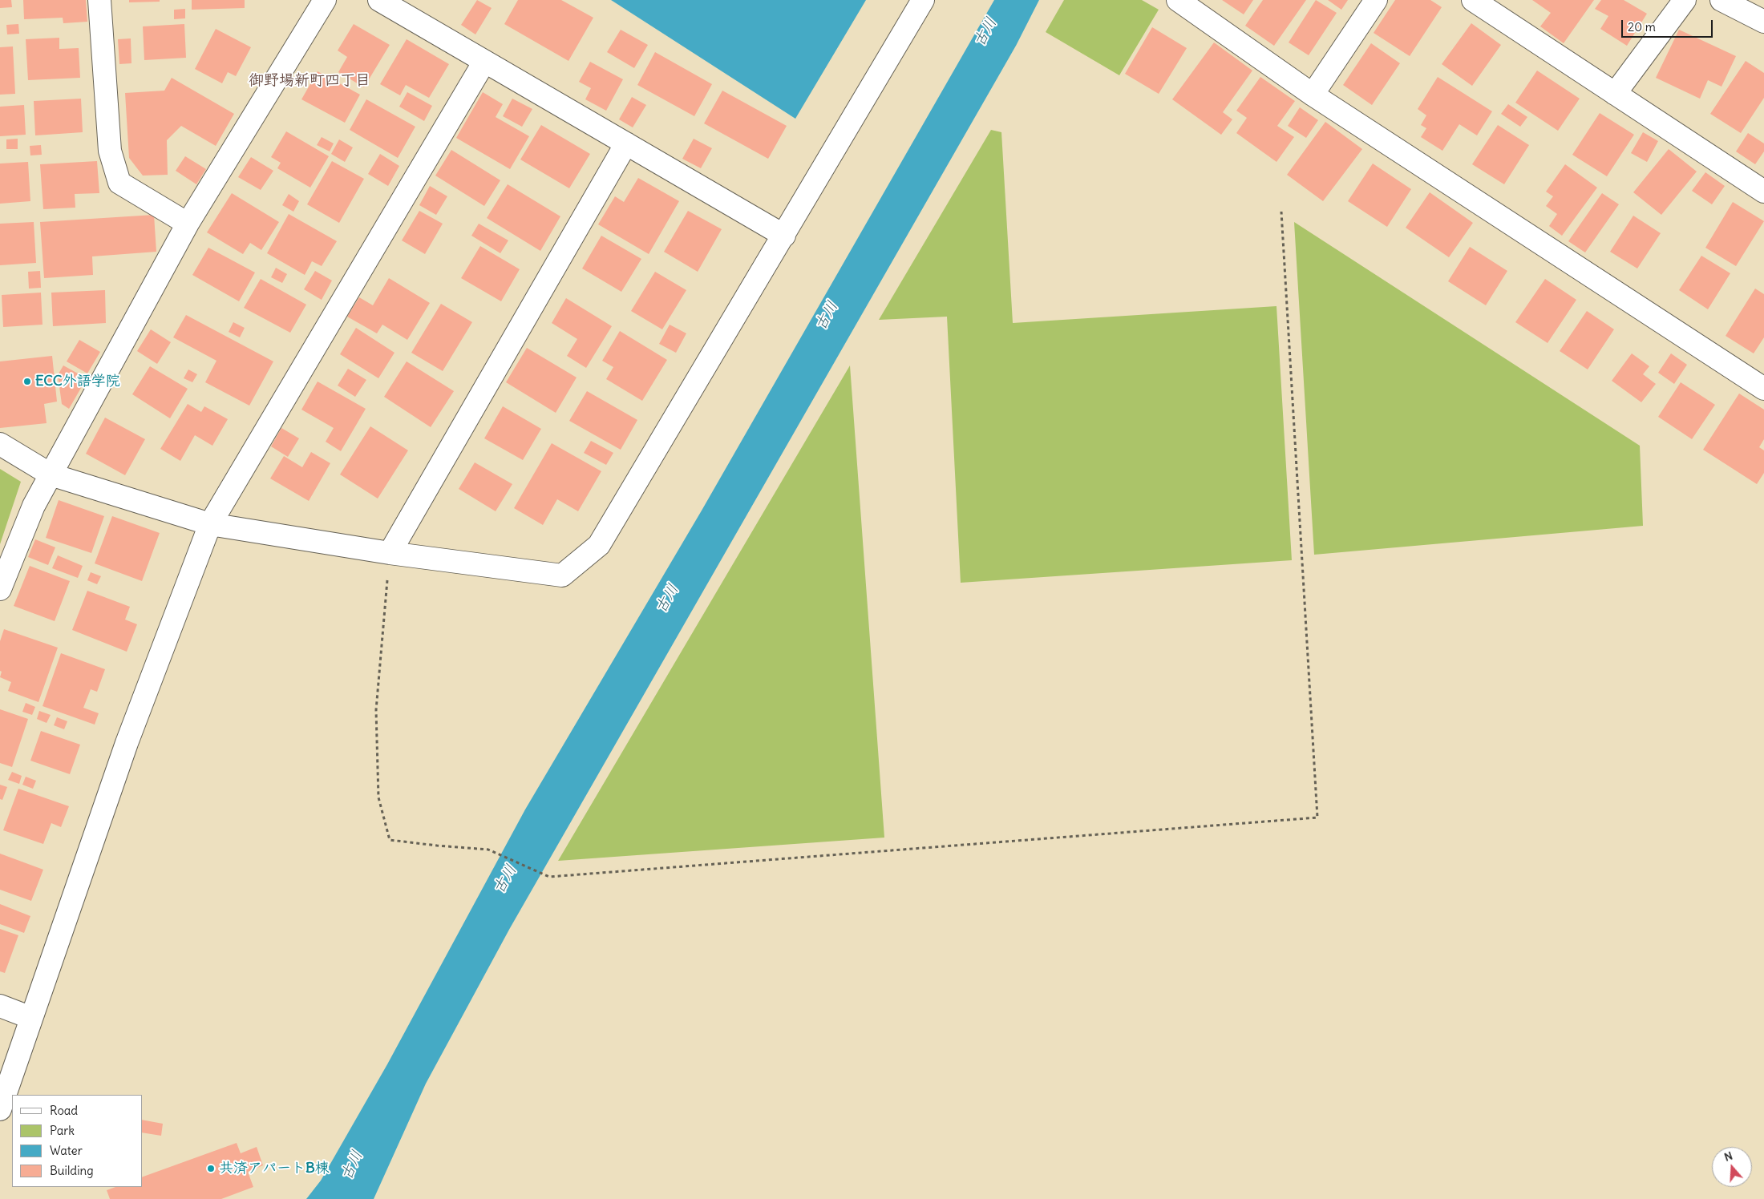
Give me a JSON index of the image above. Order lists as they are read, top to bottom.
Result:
{
  "districts": ["御野場新町四丁目"],
  "water": ["古川"],
  "places": ["ECC外語学院", "共済アパートB棟"],
  "legend": [
    "Road",
    "Park",
    "Water",
    "Building"
  ],
  "scale_bar": "20 m",
  "north": "top"
}
